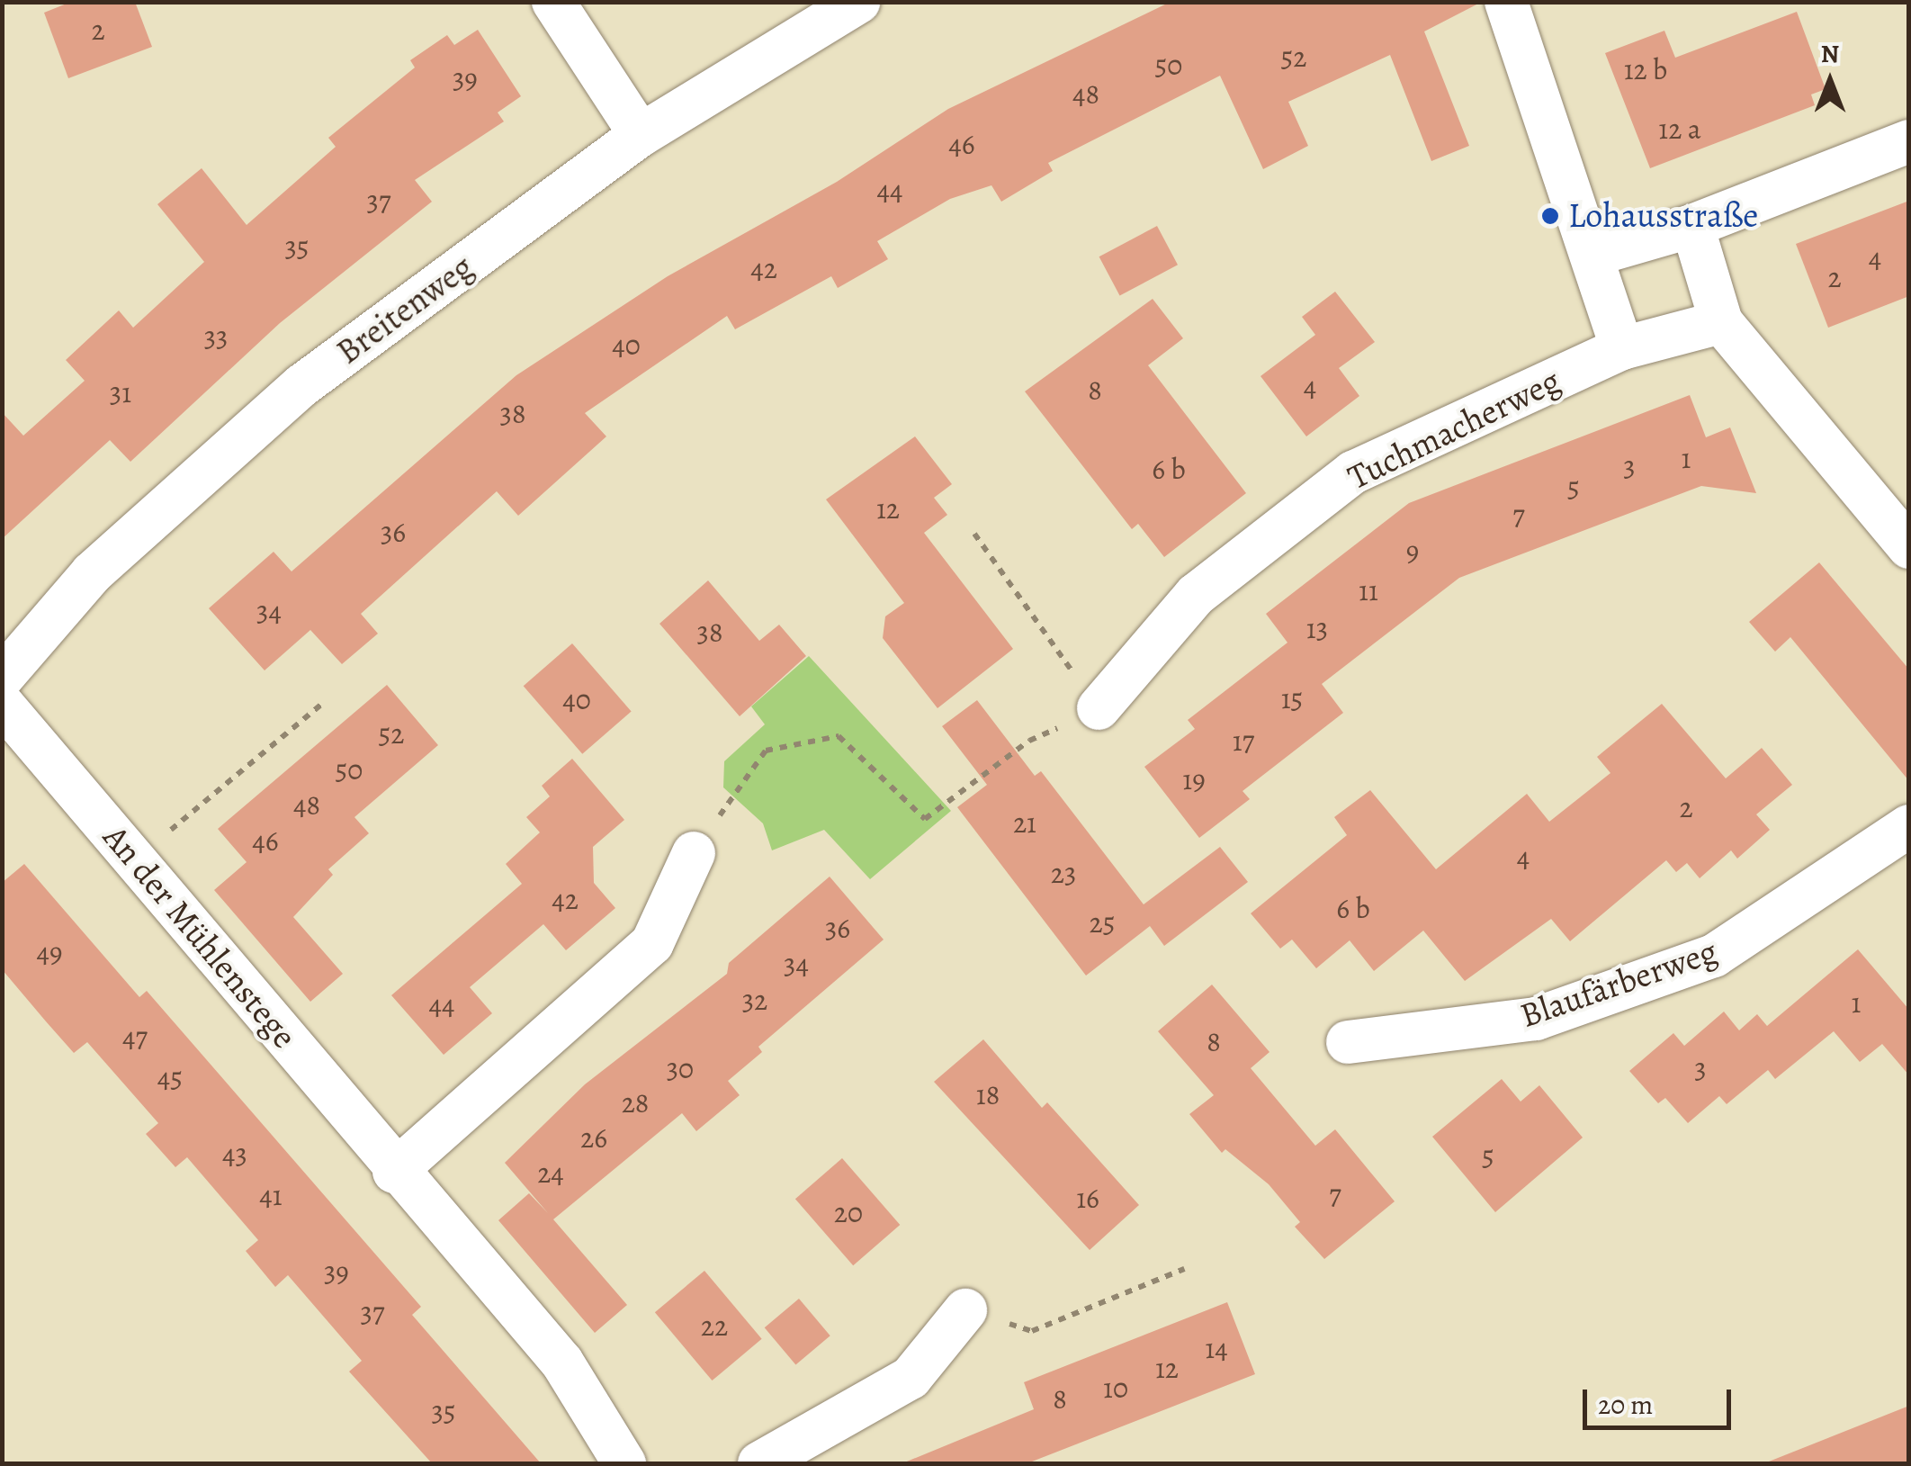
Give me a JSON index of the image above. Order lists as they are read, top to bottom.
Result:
{
  "streets": {
    "street": [
      "Breitenweg",
      "Tuchmacherweg",
      "An der Mühlenstege",
      "Blaufärberweg"
    ]
  },
  "places": ["Lohausstraße"],
  "house_numbers": [
    "2",
    "52",
    "50",
    "12 b",
    "39",
    "48",
    "12 a",
    "46",
    "44",
    "37",
    "35",
    "4",
    "42",
    "2",
    "33",
    "40",
    "4",
    "8",
    "31",
    "38",
    "1",
    "3",
    "6 b",
    "5",
    "12",
    "7",
    "36",
    "9",
    "11",
    "34",
    "13",
    "38",
    "15",
    "40",
    "52",
    "17",
    "50",
    "19",
    "48",
    "2",
    "21",
    "46",
    "4",
    "23",
    "42",
    "6 b",
    "25",
    "36",
    "49",
    "34",
    "32",
    "1",
    "44",
    "47",
    "8",
    "30",
    "3",
    "45",
    "18",
    "28",
    "26",
    "43",
    "5",
    "24",
    "7",
    "41",
    "16",
    "20",
    "39",
    "37",
    "22",
    "14",
    "12",
    "10",
    "8",
    "35"
  ],
  "scale_bar": "20 m",
  "north": "top"
}
